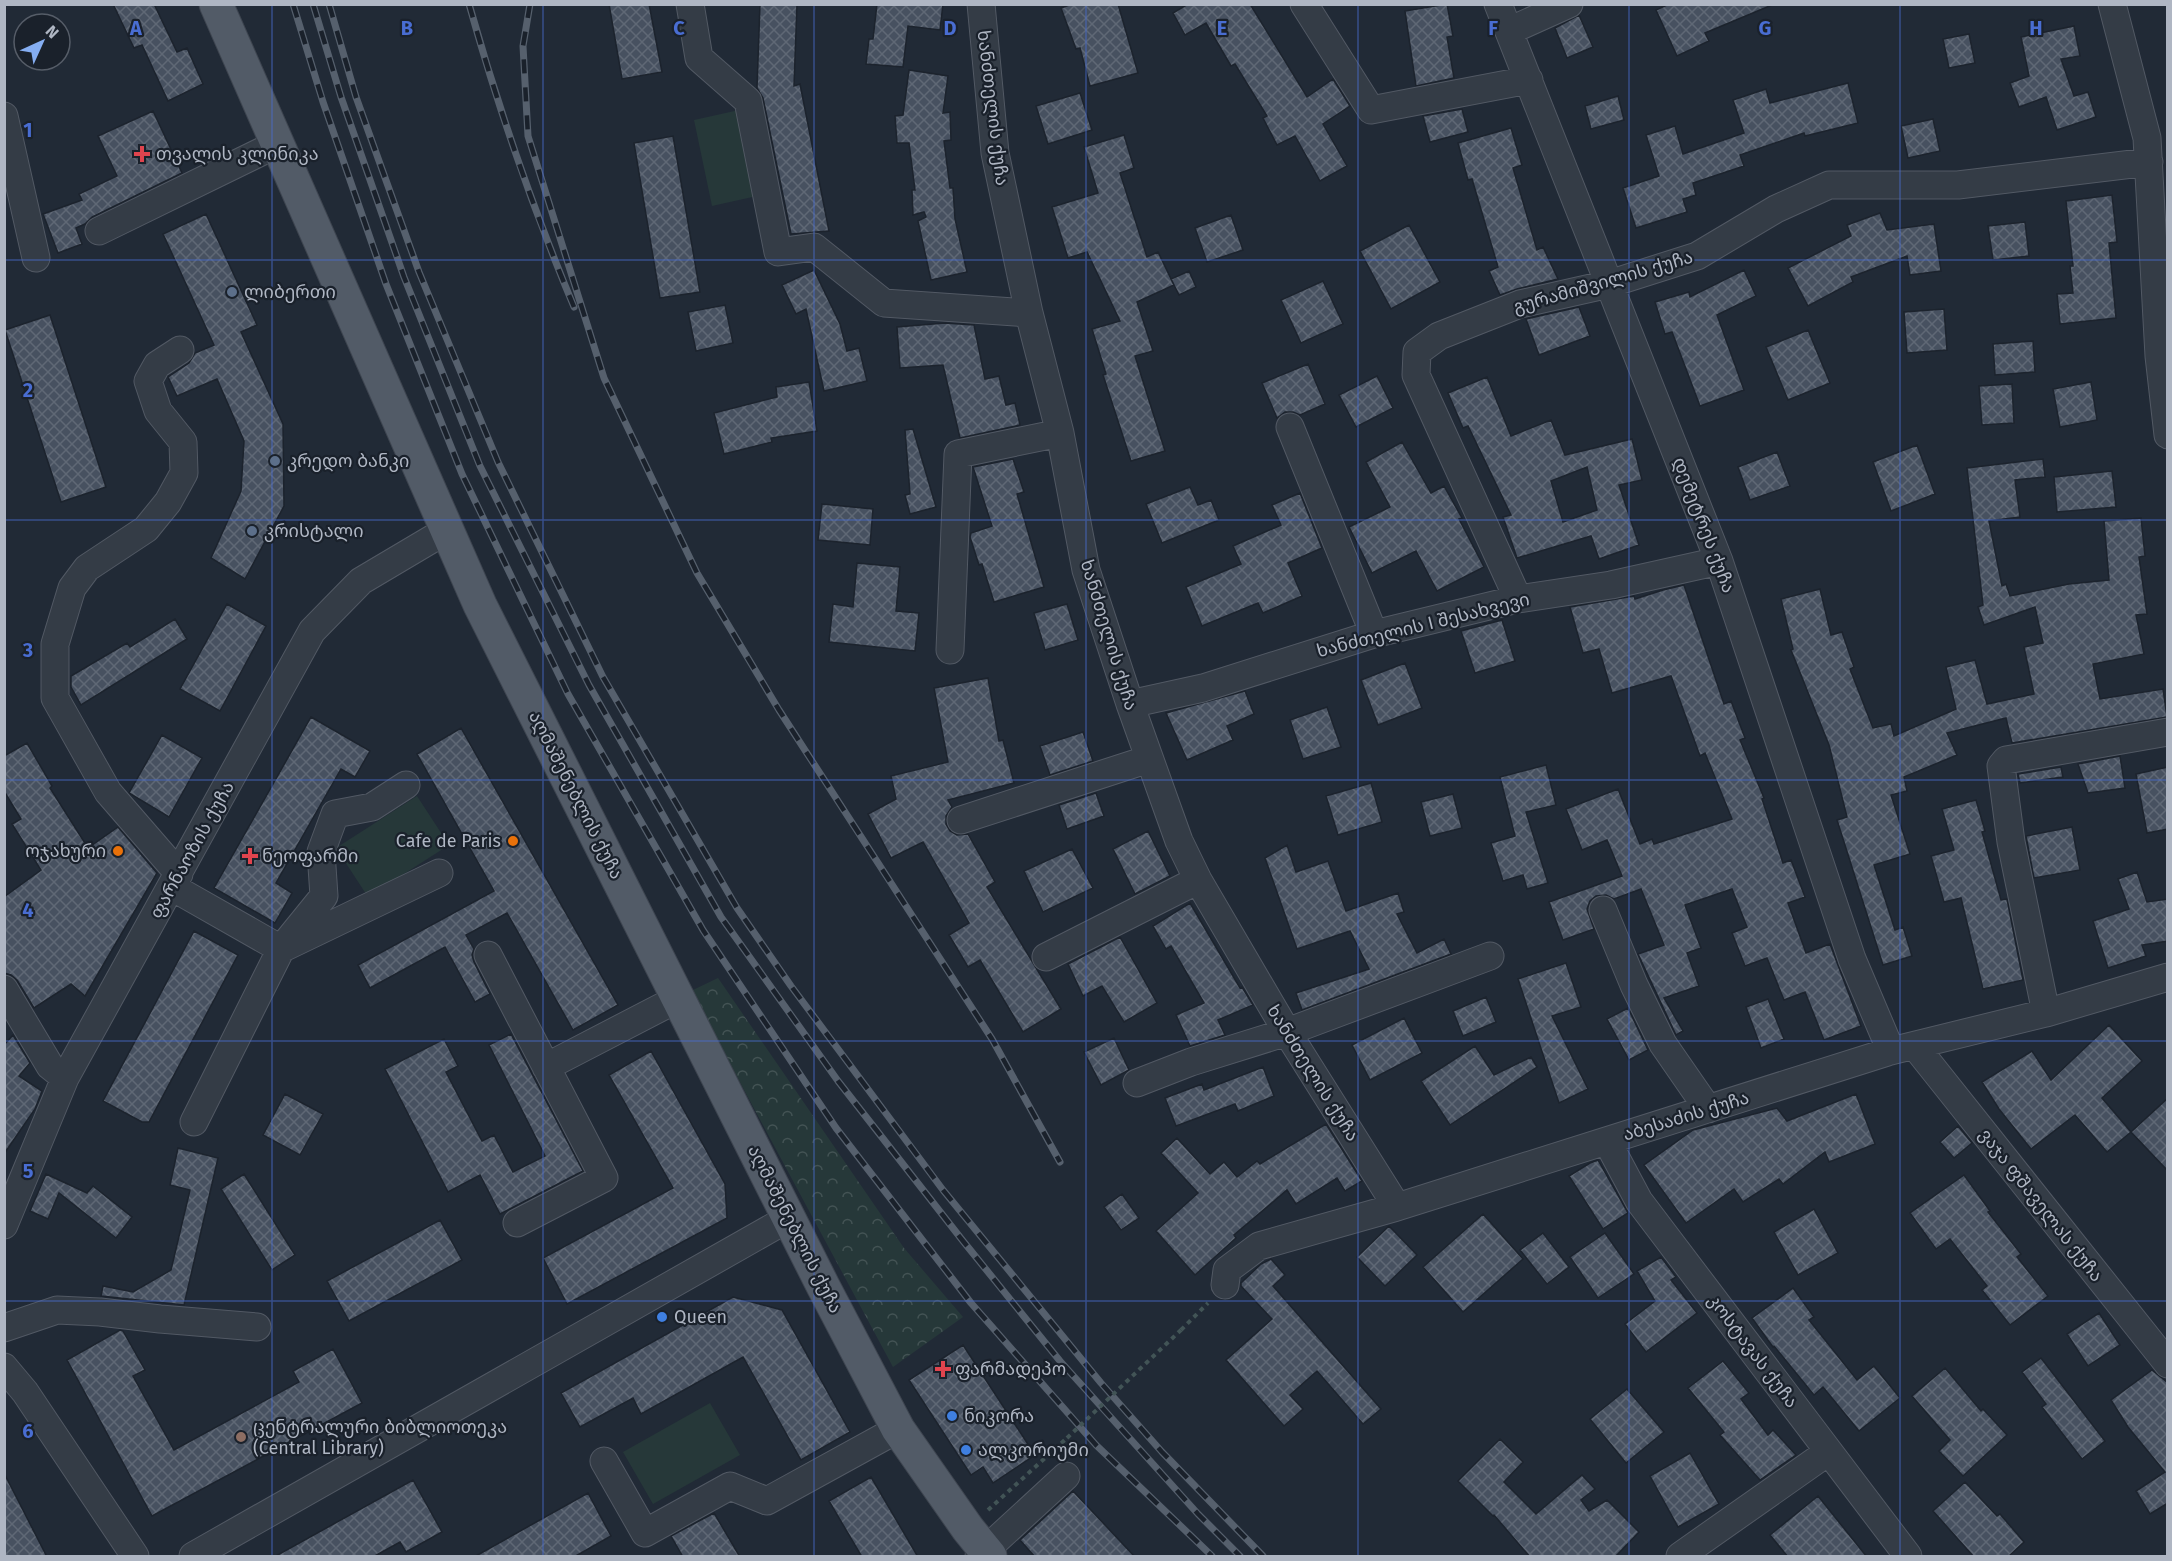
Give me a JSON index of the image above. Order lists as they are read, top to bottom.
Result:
{
  "streets": {
    "main road": ["აღმაშენებლის ქუჩა"],
    "street": [
      "ხანძთელის ქუჩა",
      "გურამიშვილის ქუჩა",
      "დემეტრეს ქუჩა",
      "ხანძთელის I შესახვევი",
      "ფარნაოზის ქუჩა",
      "აბესაძის ქუჩა",
      "ვაჯა ფშაველას ქუჩა",
      "კოსტავას ქუჩა"
    ]
  },
  "crossings": [
    ["ხანძთელის ქუჩა", "ხანძთელის I შესახვევი"],
    ["ხანძთელის ქუჩა", "აბესაძის ქუჩა"],
    ["გურამიშვილის ქუჩა", "დემეტრეს ქუჩა"],
    ["გურამიშვილის ქუჩა", "ხანძთელის I შესახვევი"],
    ["დემეტრეს ქუჩა", "ხანძთელის I შესახვევი"],
    ["დემეტრეს ქუჩა", "აბესაძის ქუჩა"],
    ["დემეტრეს ქუჩა", "ვაჯა ფშაველას ქუჩა"],
    ["აღმაშენებლის ქუჩა", "ფარნაოზის ქუჩა"],
    ["აბესაძის ქუჩა", "ვაჯა ფშაველას ქუჩა"],
    ["აბესაძის ქუჩა", "კოსტავას ქუჩა"]
  ],
  "places": {
    "health": ["თვალის კლინიკა", "ნეოფარმი", "ფარმადეპო"],
    "other": [
      "ლიბერთი",
      "კრედო ბანკი",
      "კრისტალი",
      "Cafe de Paris",
      "ოჯახური",
      "Queen",
      "ნიკორა",
      "ცენტრალური ბიბლიოთეკა (Central Library)",
      "ალკორიუმი"
    ]
  },
  "north": "top right",
  "grid": {
    "columns": [
      "A",
      "B",
      "C",
      "D",
      "E",
      "F",
      "G",
      "H"
    ],
    "rows": [
      "1",
      "2",
      "3",
      "4",
      "5",
      "6"
    ]
  }
}
